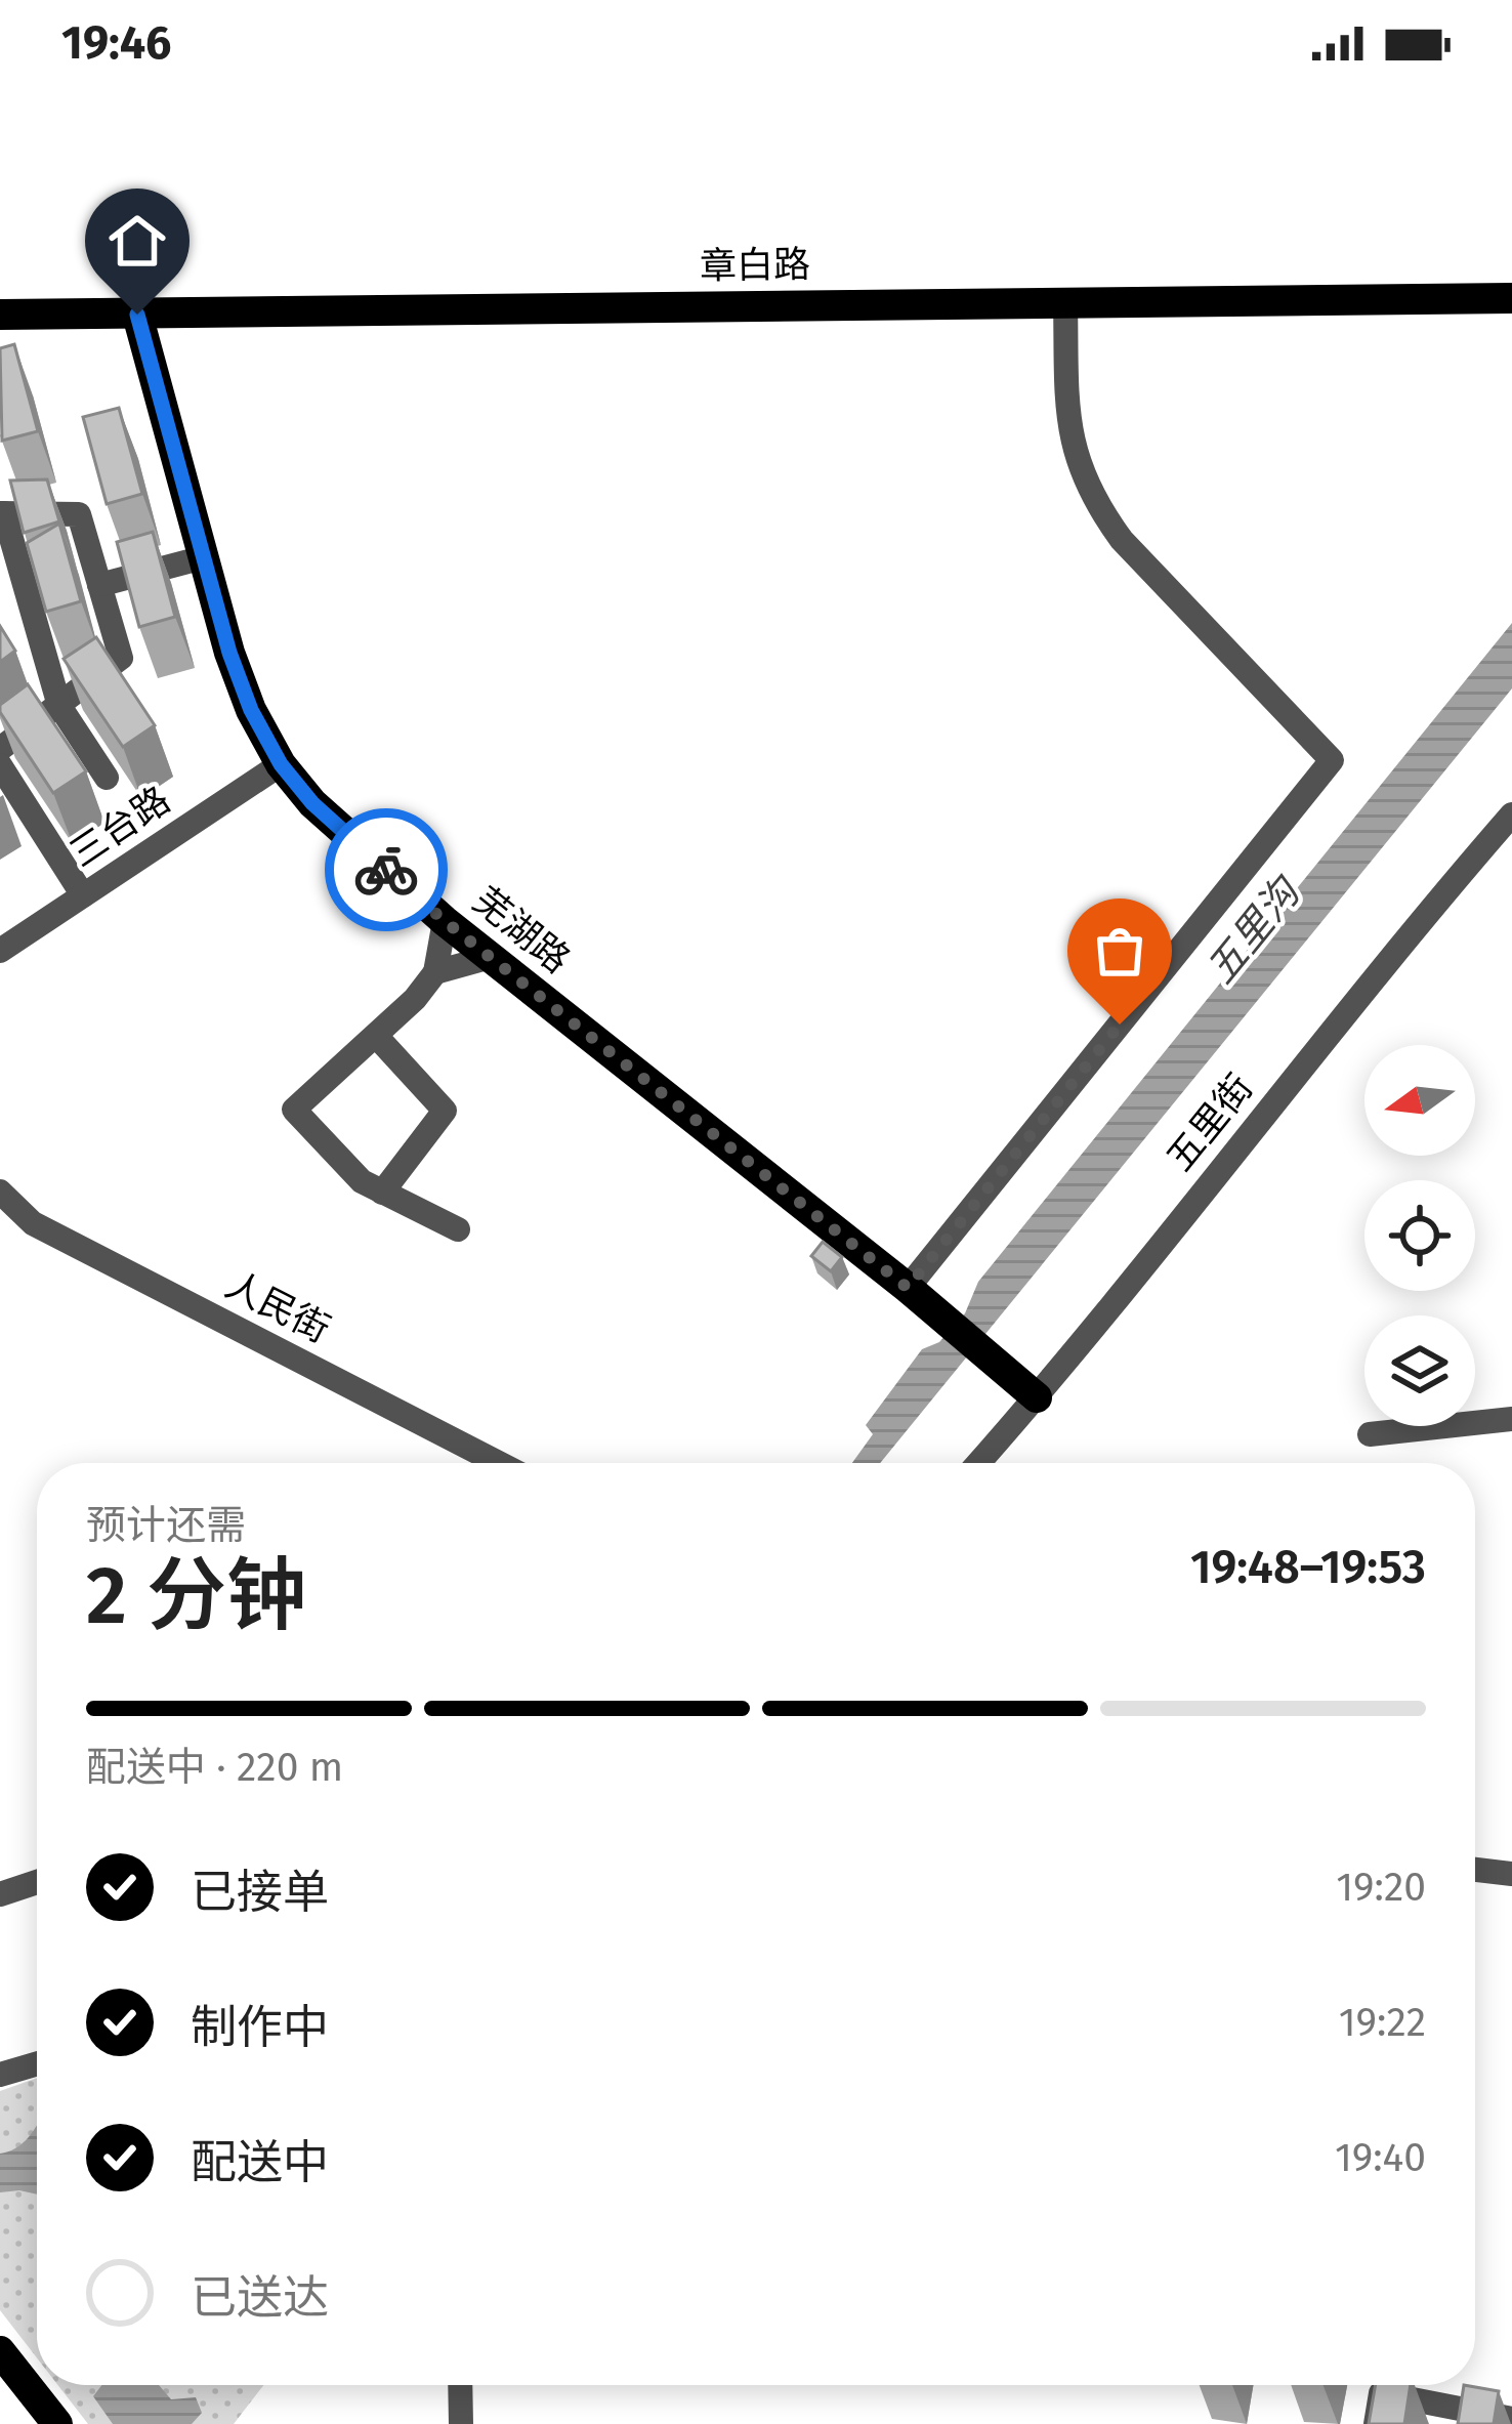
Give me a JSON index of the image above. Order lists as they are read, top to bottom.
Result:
{
  "streets": {
    "main road": ["章白路", "芜湖路"],
    "street": ["三台路", "五里街", "人民街"]
  },
  "crossings": [
    ["章白路", "芜湖路"],
    ["三台路", "芜湖路"],
    ["芜湖路", "五里街"]
  ],
  "water": ["五里沟"],
  "north": "left",
  "page": {
    "status": "19:46",
    "heading": ["2 分钟", "预计还需", "19:48–19:53"],
    "bar": "配送中 · 220 m",
    "list": [
      ["已接单", "19:20"],
      ["制作中", "19:22"],
      ["配送中", "19:40"],
      "已送达"
    ]
  }
}
